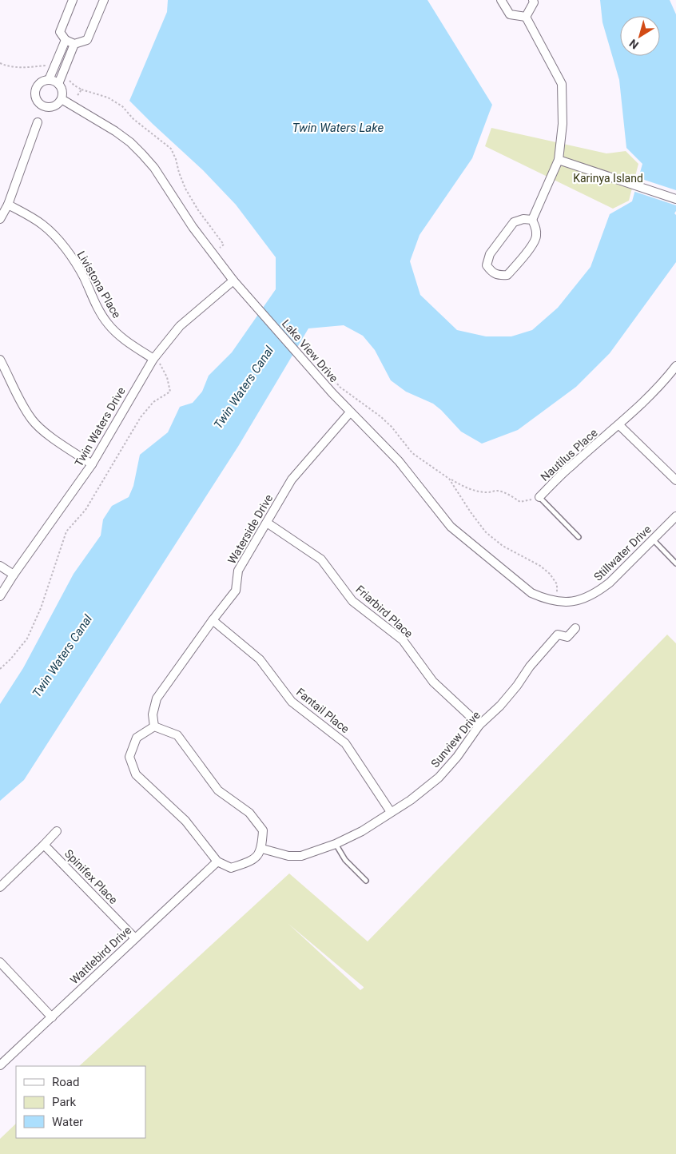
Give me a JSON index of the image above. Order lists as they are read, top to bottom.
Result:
{
  "streets": {
    "street": [
      "Livistona Place",
      "Lake View Drive",
      "Twin Waters Drive",
      "Nautilus Place",
      "Waterside Drive",
      "Stillwater Drive",
      "Friarbird Place",
      "Fantail Place",
      "Sunview Drive",
      "Spinifex Place",
      "Wattlebird Drive"
    ]
  },
  "crossings": [
    ["Livistona Place", "Twin Waters Drive"],
    ["Lake View Drive", "Twin Waters Drive"],
    ["Lake View Drive", "Waterside Drive"],
    ["Lake View Drive", "Stillwater Drive"],
    ["Waterside Drive", "Friarbird Place"],
    ["Waterside Drive", "Fantail Place"],
    ["Friarbird Place", "Sunview Drive"],
    ["Fantail Place", "Sunview Drive"],
    ["Spinifex Place", "Wattlebird Drive"]
  ],
  "water": ["Twin Waters Lake", "Twin Waters Canal"],
  "parks": ["Karinya Island"],
  "legend": ["Road", "Park", "Water"],
  "north": "bottom left"
}
